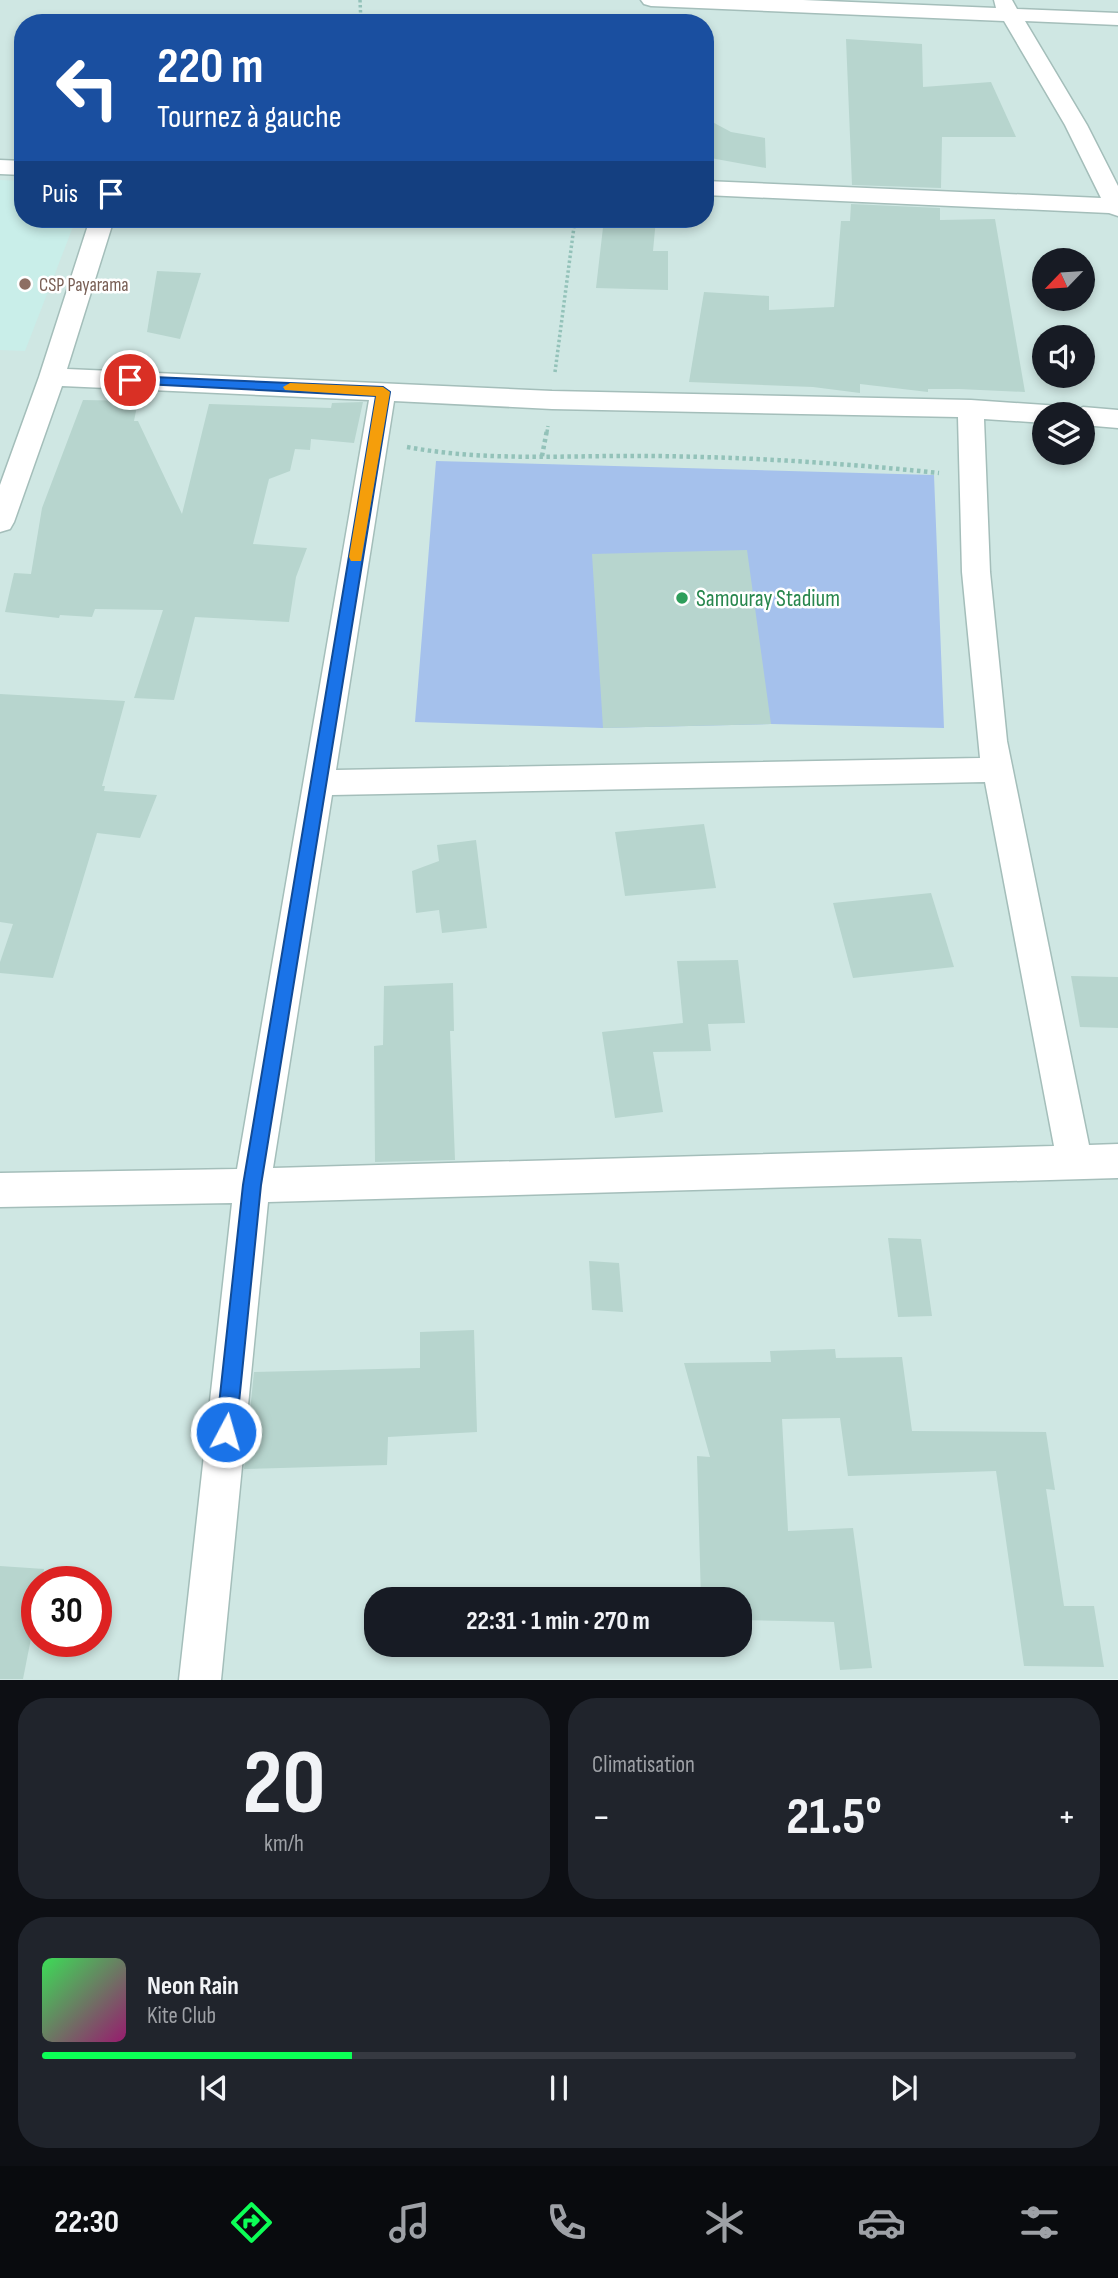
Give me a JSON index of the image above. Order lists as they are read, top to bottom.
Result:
{
  "places": ["CSP Payarama", "Samouray Stadium"],
  "north": "bottom left",
  "page": {
    "turn": ["220 m", "Tournez à gauche"],
    "then": "Puis",
    "limit": "30",
    "trip": "22:31 · 1 min · 270 m",
    "tile": [
      ["20", "km/h"],
      "Climatisation"
    ],
    "heat": ["−", "21.5°", "+"],
    "song": ["Neon Rain", "Kite Club"],
    "tabs": "22:30"
  }
}
